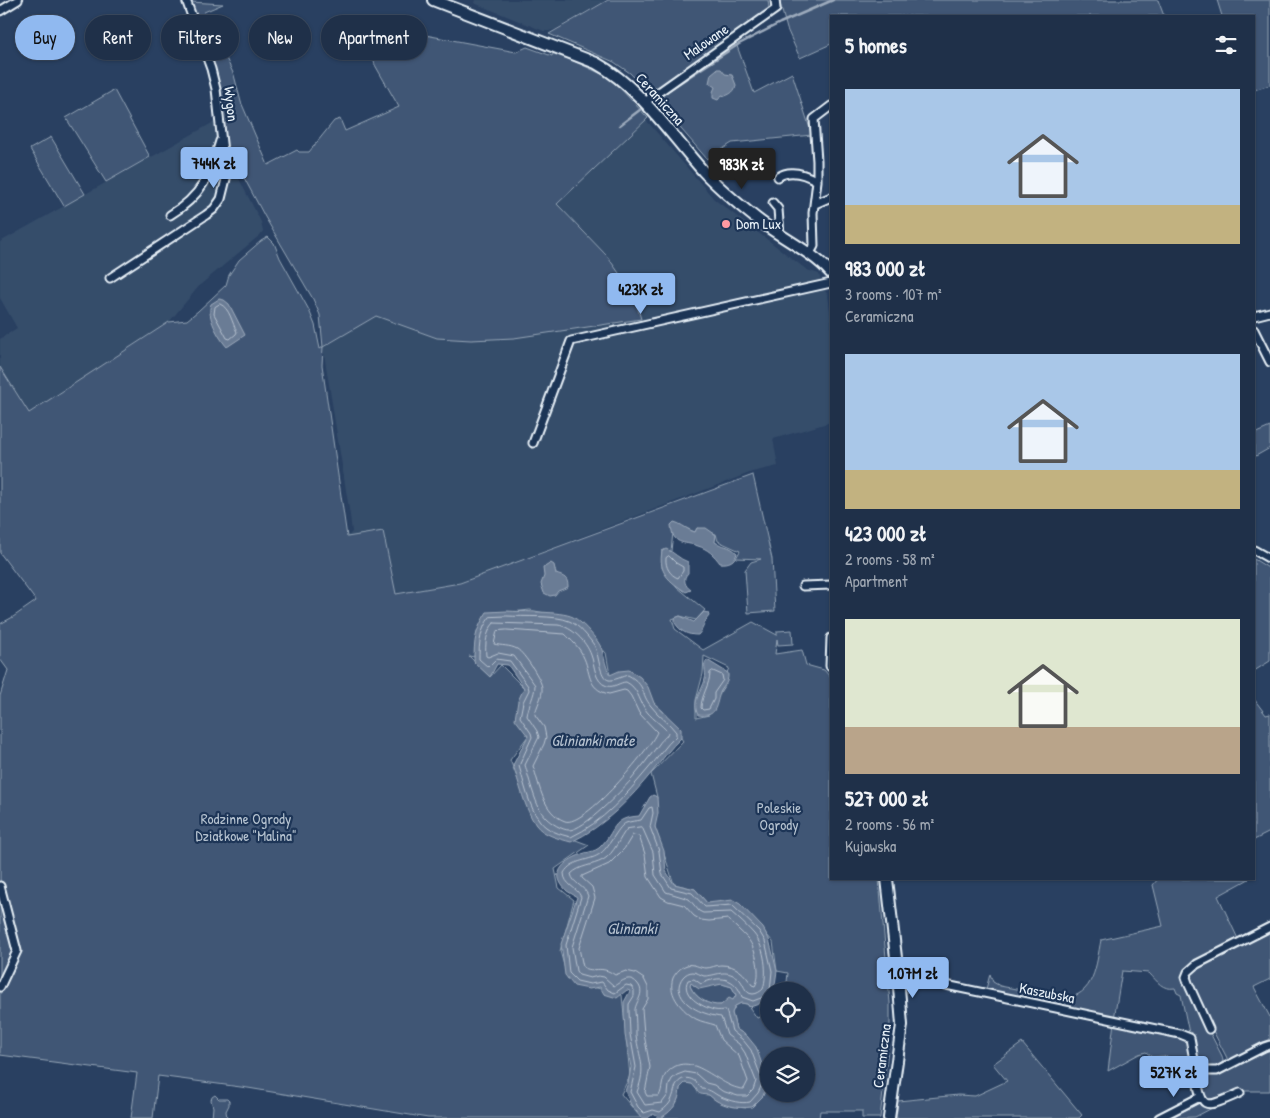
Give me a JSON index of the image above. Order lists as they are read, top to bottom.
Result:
{
  "streets": {
    "street": [
      "Malowane",
      "Ceramiczna",
      "Wygon",
      "Kaszubska"
    ]
  },
  "crossings": [
    ["Malowane", "Ceramiczna"],
    ["Ceramiczna", "Kaszubska"]
  ],
  "water": ["Glinianki małe", "Glinianki"],
  "parks": ["Poleskie Ogrody", "Rodzinne Ogrody Działkowe \"Malina\""],
  "places": ["Dom Lux"],
  "page": {
    "chip": [
      "Buy",
      "Rent",
      "Filters",
      "New",
      "Apartment"
    ],
    "heading": "5 homes",
    "list": [
      {
        "name": "983 000 zł",
        "note": "3 rooms · 107 m² · Ceramiczna"
      },
      {
        "name": "423 000 zł",
        "note": "2 rooms · 58 m² · Apartment"
      },
      {
        "name": "527 000 zł",
        "note": "2 rooms · 56 m² · Kujawska"
      }
    ],
    "price": [
      "744K zł",
      "983K zł",
      "423K zł",
      "1.07M zł",
      "527K zł"
    ]
  }
}
